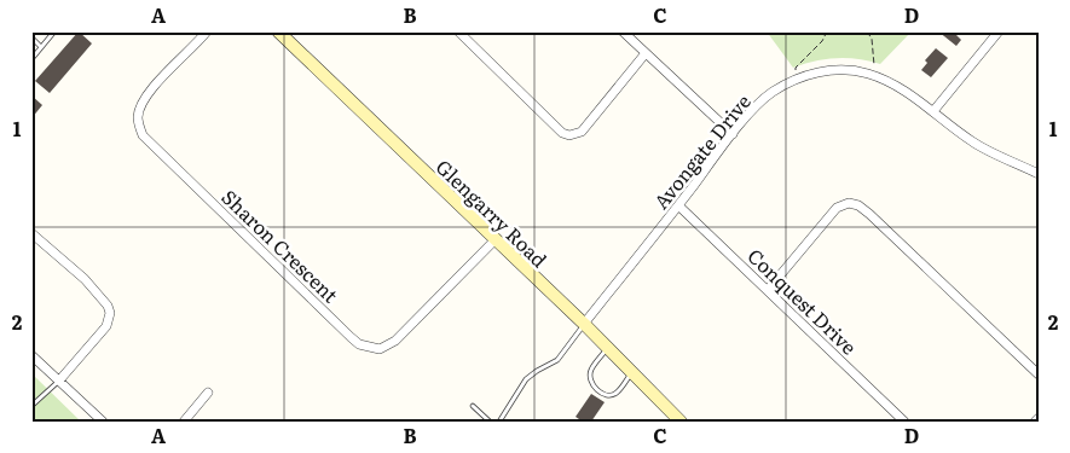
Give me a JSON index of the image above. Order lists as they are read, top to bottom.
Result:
{
  "streets": {
    "street": [
      "Avongate Drive",
      "Glengarry Road",
      "Sharon Crescent",
      "Conquest Drive"
    ]
  },
  "crossings": [
    ["Avongate Drive", "Glengarry Road"],
    ["Avongate Drive", "Conquest Drive"],
    ["Glengarry Road", "Sharon Crescent"]
  ],
  "grid": {
    "columns": [
      "A",
      "B",
      "C",
      "D"
    ],
    "rows": ["1", "2"]
  }
}
